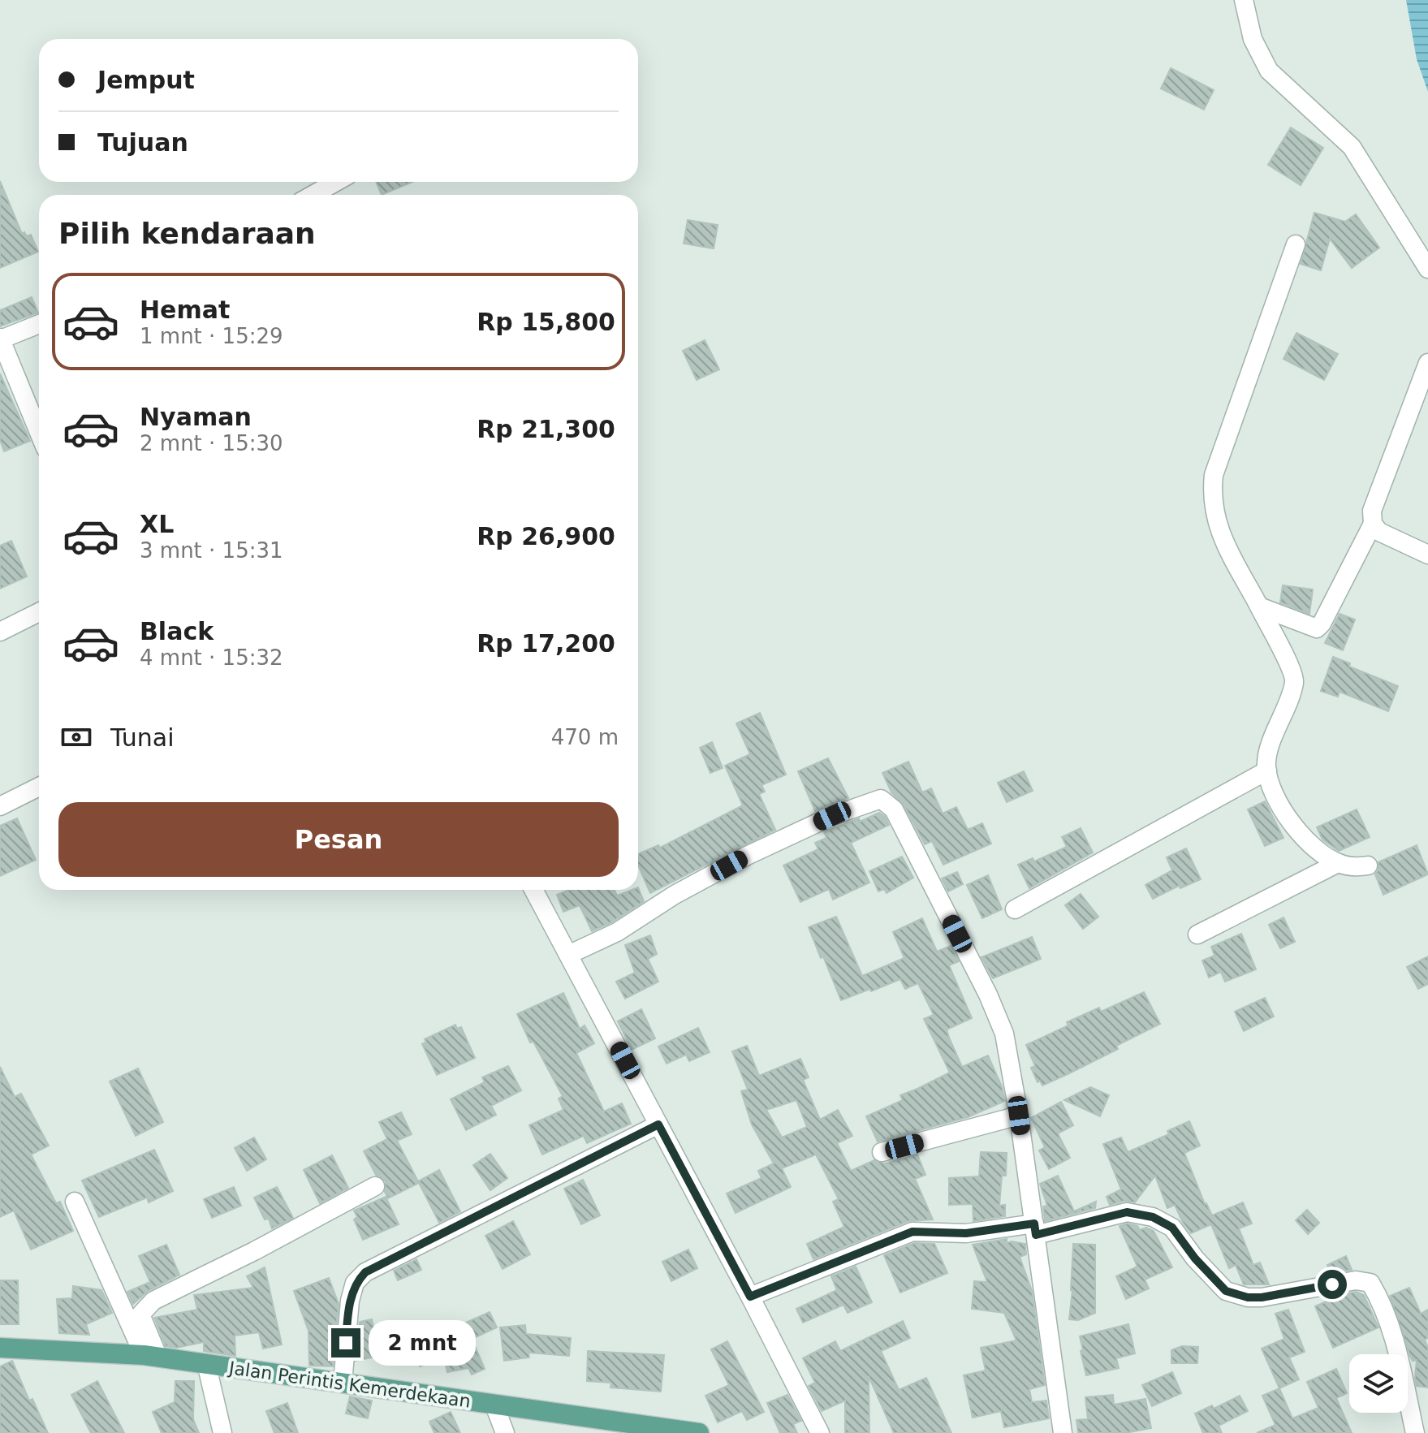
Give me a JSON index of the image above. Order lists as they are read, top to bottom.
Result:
{
  "streets": {
    "main road": ["Jalan Perintis Kemerdekaan"]
  },
  "page": {
    "banner": ["Jemput", "Tujuan"],
    "heading": "Pilih kendaraan",
    "list": [
      {
        "name": "Hemat",
        "note": "1 mnt · 15:29",
        "value": "Rp 15,800"
      },
      {
        "name": "Nyaman",
        "note": "2 mnt · 15:30",
        "value": "Rp 21,300"
      },
      {
        "name": "XL",
        "note": "3 mnt · 15:31",
        "value": "Rp 26,900"
      },
      {
        "name": "Black",
        "note": "4 mnt · 15:32",
        "value": "Rp 17,200"
      }
    ],
    "pay": ["Tunai", "470 m"],
    "buttons": "Pesan",
    "bubble": "2 mnt"
  }
}
